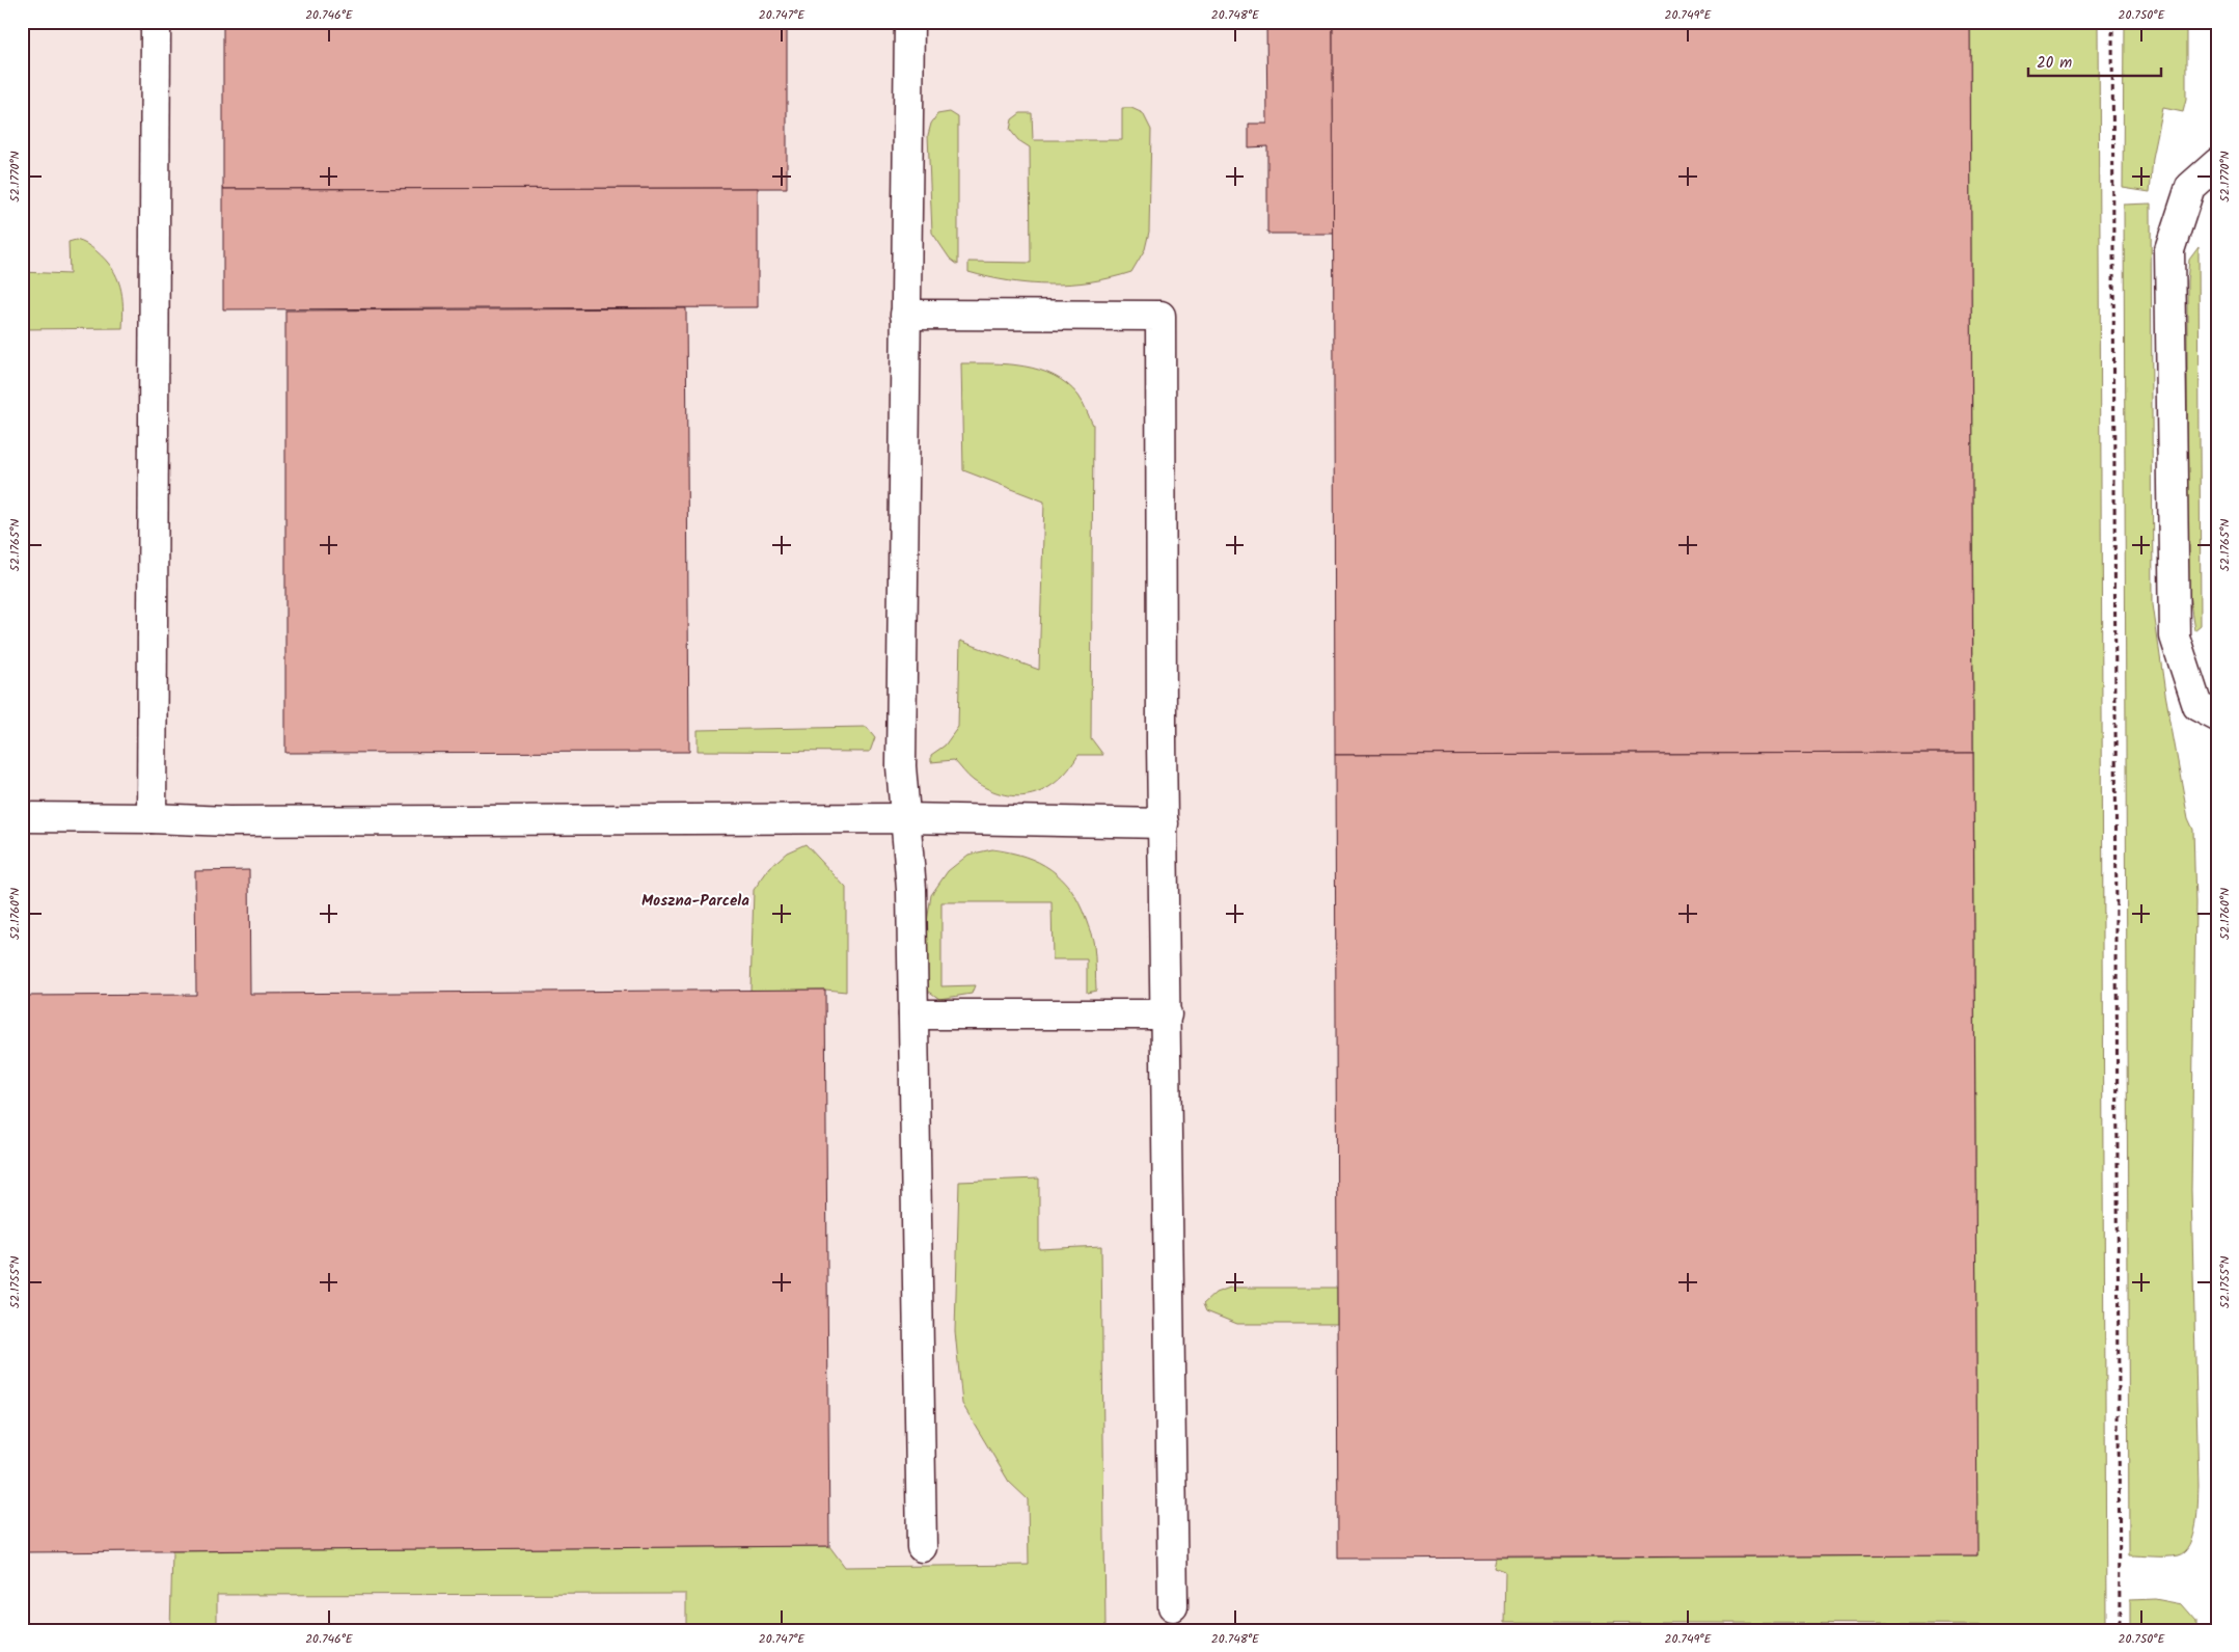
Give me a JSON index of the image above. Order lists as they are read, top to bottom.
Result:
{
  "districts": ["Moszna-Parcela"],
  "scale_bar": "20 m",
  "coordinates": [
    "20.746°E",
    "20.747°E",
    "20.748°E",
    "20.749°E",
    "20.750°E",
    "52.1770°N",
    "52.1765°N",
    "52.1760°N",
    "52.1755°N"
  ]
}
